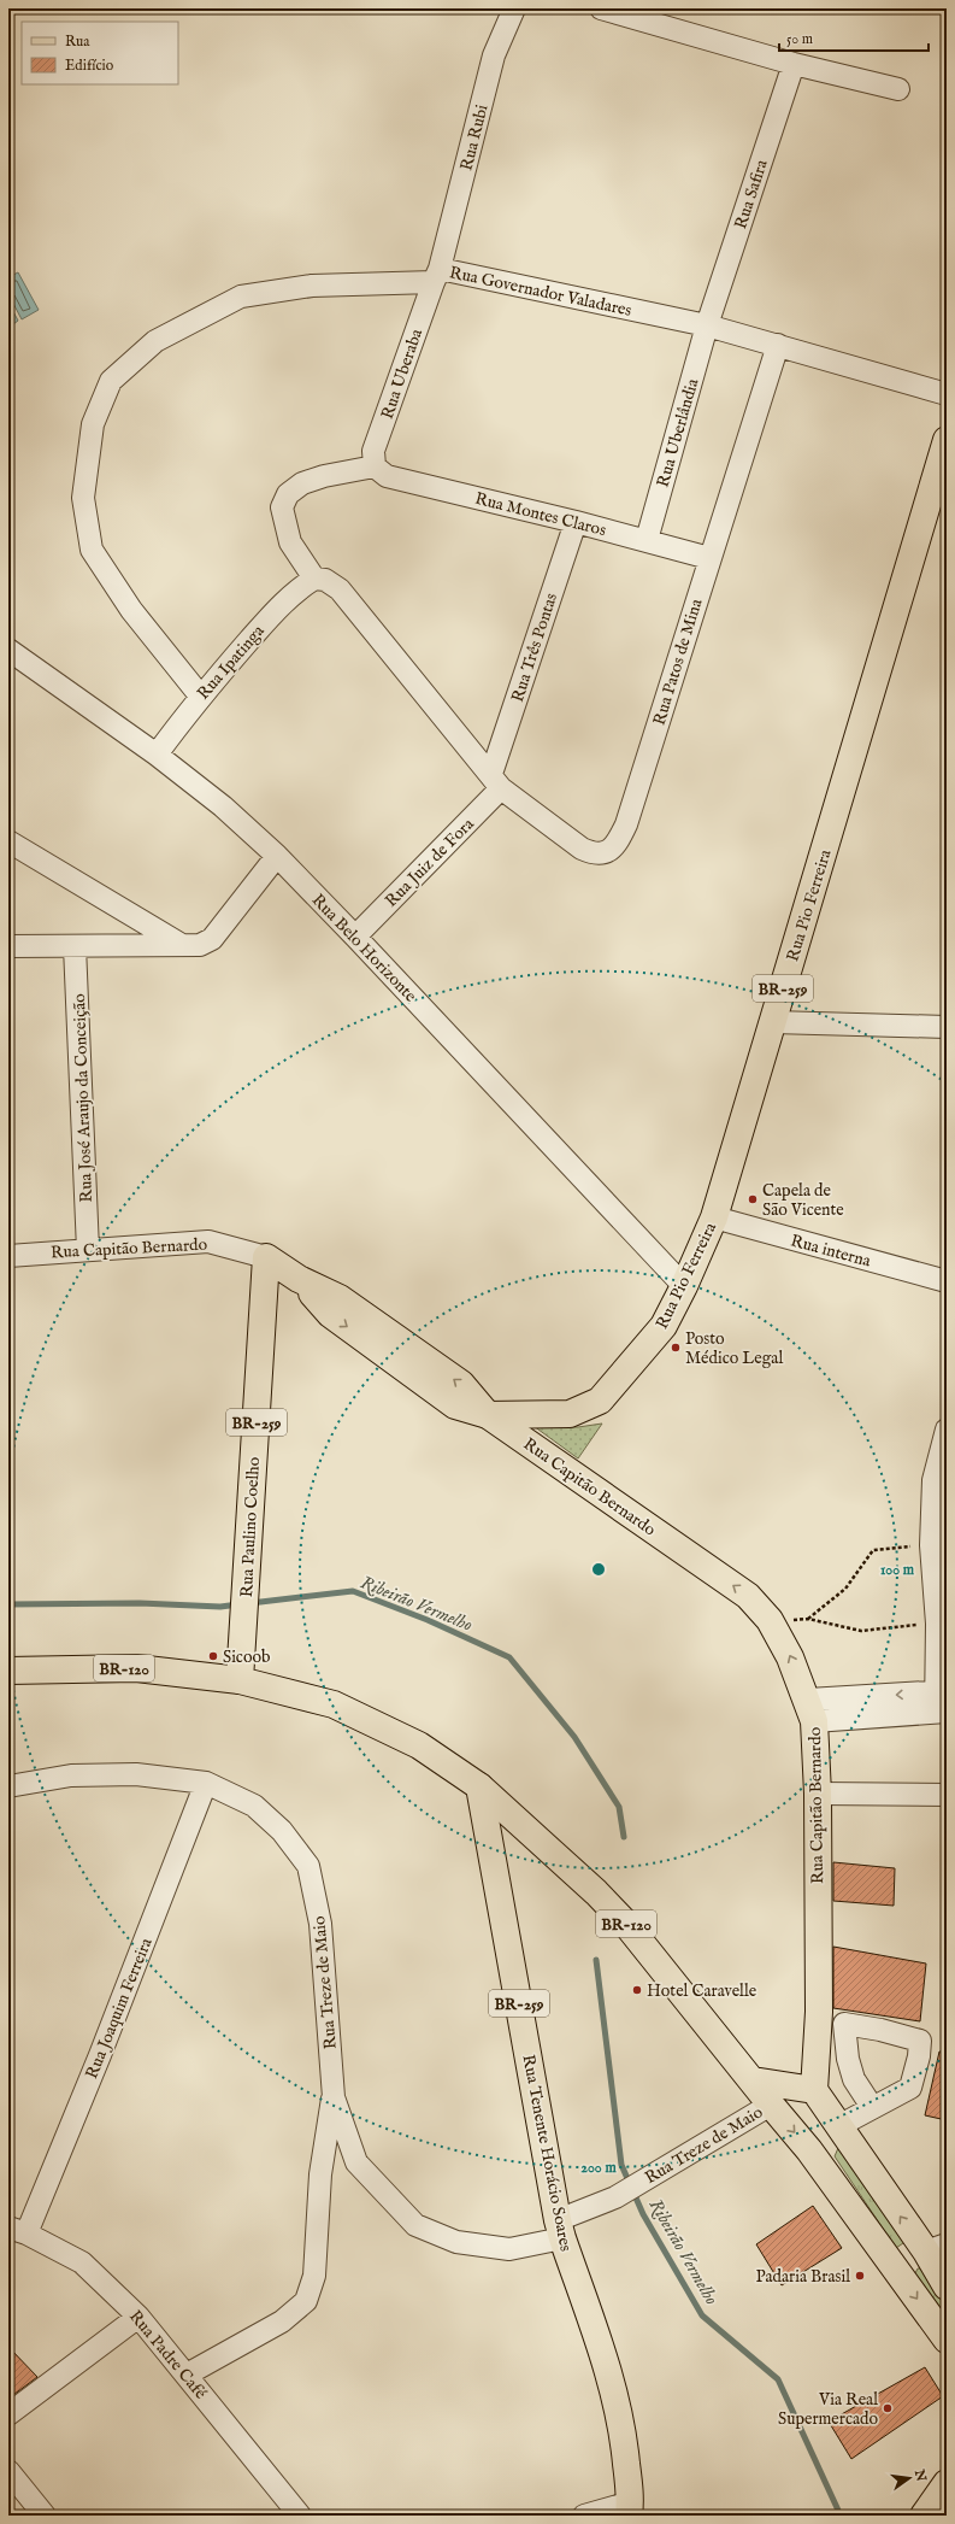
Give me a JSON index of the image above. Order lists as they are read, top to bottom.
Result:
{
  "streets": {
    "main road": [
      "Rua Pio Ferreira",
      "BR-259",
      "Rua Capitão Bernardo",
      "Rua Paulino Coelho",
      "BR-120",
      "Rua Tenente Horácio Soares"
    ],
    "street": [
      "Rua Rubi",
      "Rua Safira",
      "Rua Governador Valadares",
      "Rua Uberaba",
      "Rua Uberlândia",
      "Rua Montes Claros",
      "Rua Três Pontas",
      "Rua Ipatinga",
      "Rua Patos de Mina",
      "Rua Juiz de Fora",
      "Rua Belo Horizonte",
      "Rua José Araujo da Conceição",
      "Rua interna",
      "Rua Treze de Maio",
      "Rua Joaquim Ferreira",
      "Rua Padre Café"
    ]
  },
  "crossings": [
    ["Rua Rubi", "Rua Governador Valadares"],
    ["Rua Rubi", "Rua Uberaba"],
    ["Rua Safira", "Rua Governador Valadares"],
    ["Rua Safira", "Rua Uberlândia"],
    ["Rua Governador Valadares", "Rua Uberaba"],
    ["Rua Governador Valadares", "Rua Uberlândia"],
    ["Rua Governador Valadares", "Rua Ipatinga"],
    ["Rua Governador Valadares", "Rua Patos de Mina"],
    ["Rua Uberaba", "Rua Montes Claros"],
    ["Rua Uberlândia", "Rua Montes Claros"],
    ["Rua Montes Claros", "Rua Três Pontas"],
    ["Rua Montes Claros", "Rua Patos de Mina"],
    ["Rua Três Pontas", "Rua Patos de Mina"],
    ["Rua Três Pontas", "Rua Juiz de Fora"],
    ["Rua Ipatinga", "Rua Belo Horizonte"],
    ["Rua Patos de Mina", "Rua Juiz de Fora"],
    ["Rua Juiz de Fora", "Rua Belo Horizonte"],
    ["Rua Pio Ferreira", "Rua Belo Horizonte"],
    ["Rua Pio Ferreira", "Rua Capitão Bernardo"],
    ["Rua Pio Ferreira", "Rua interna"],
    ["Rua José Araujo da Conceição", "Rua Capitão Bernardo"],
    ["Rua Capitão Bernardo", "Rua Paulino Coelho"],
    ["Rua Paulino Coelho", "BR-120"],
    ["BR-120", "Rua Treze de Maio"],
    ["BR-120", "Rua Tenente Horácio Soares"],
    ["Rua Treze de Maio", "Rua Joaquim Ferreira"],
    ["Rua Treze de Maio", "Rua Tenente Horácio Soares"],
    ["Rua Joaquim Ferreira", "Rua Padre Café"]
  ],
  "water": ["Ribeirão Vermelho"],
  "places": [
    "Capela de São Vicente",
    "Posto Médico Legal",
    "Sicoob",
    "Hotel Caravelle",
    "Padaria Brasil",
    "Via Real Supermercado"
  ],
  "legend": ["Rua", "Edifício"],
  "scale_bar": "50 m",
  "north": "right",
  "rings": ["100 m", "200 m"]
}
